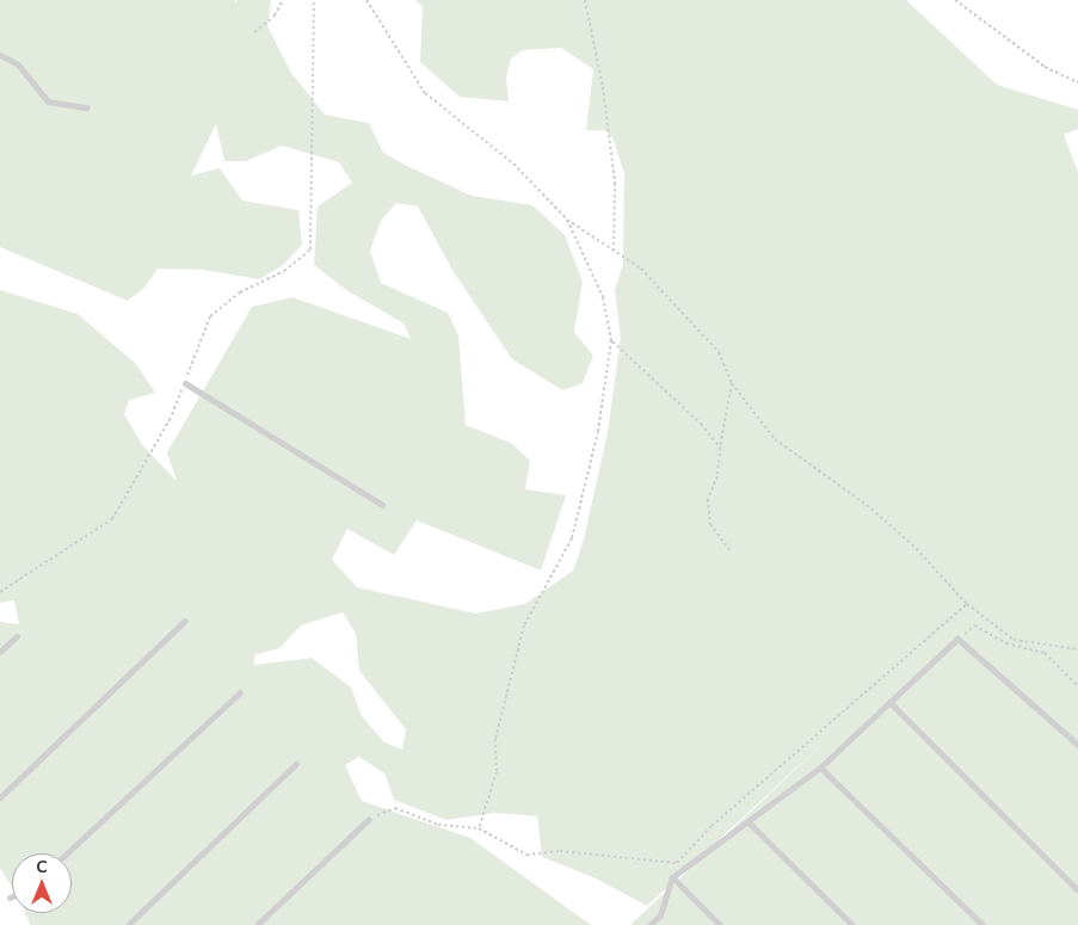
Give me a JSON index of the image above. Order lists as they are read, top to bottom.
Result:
{
  "north": "top"
}
